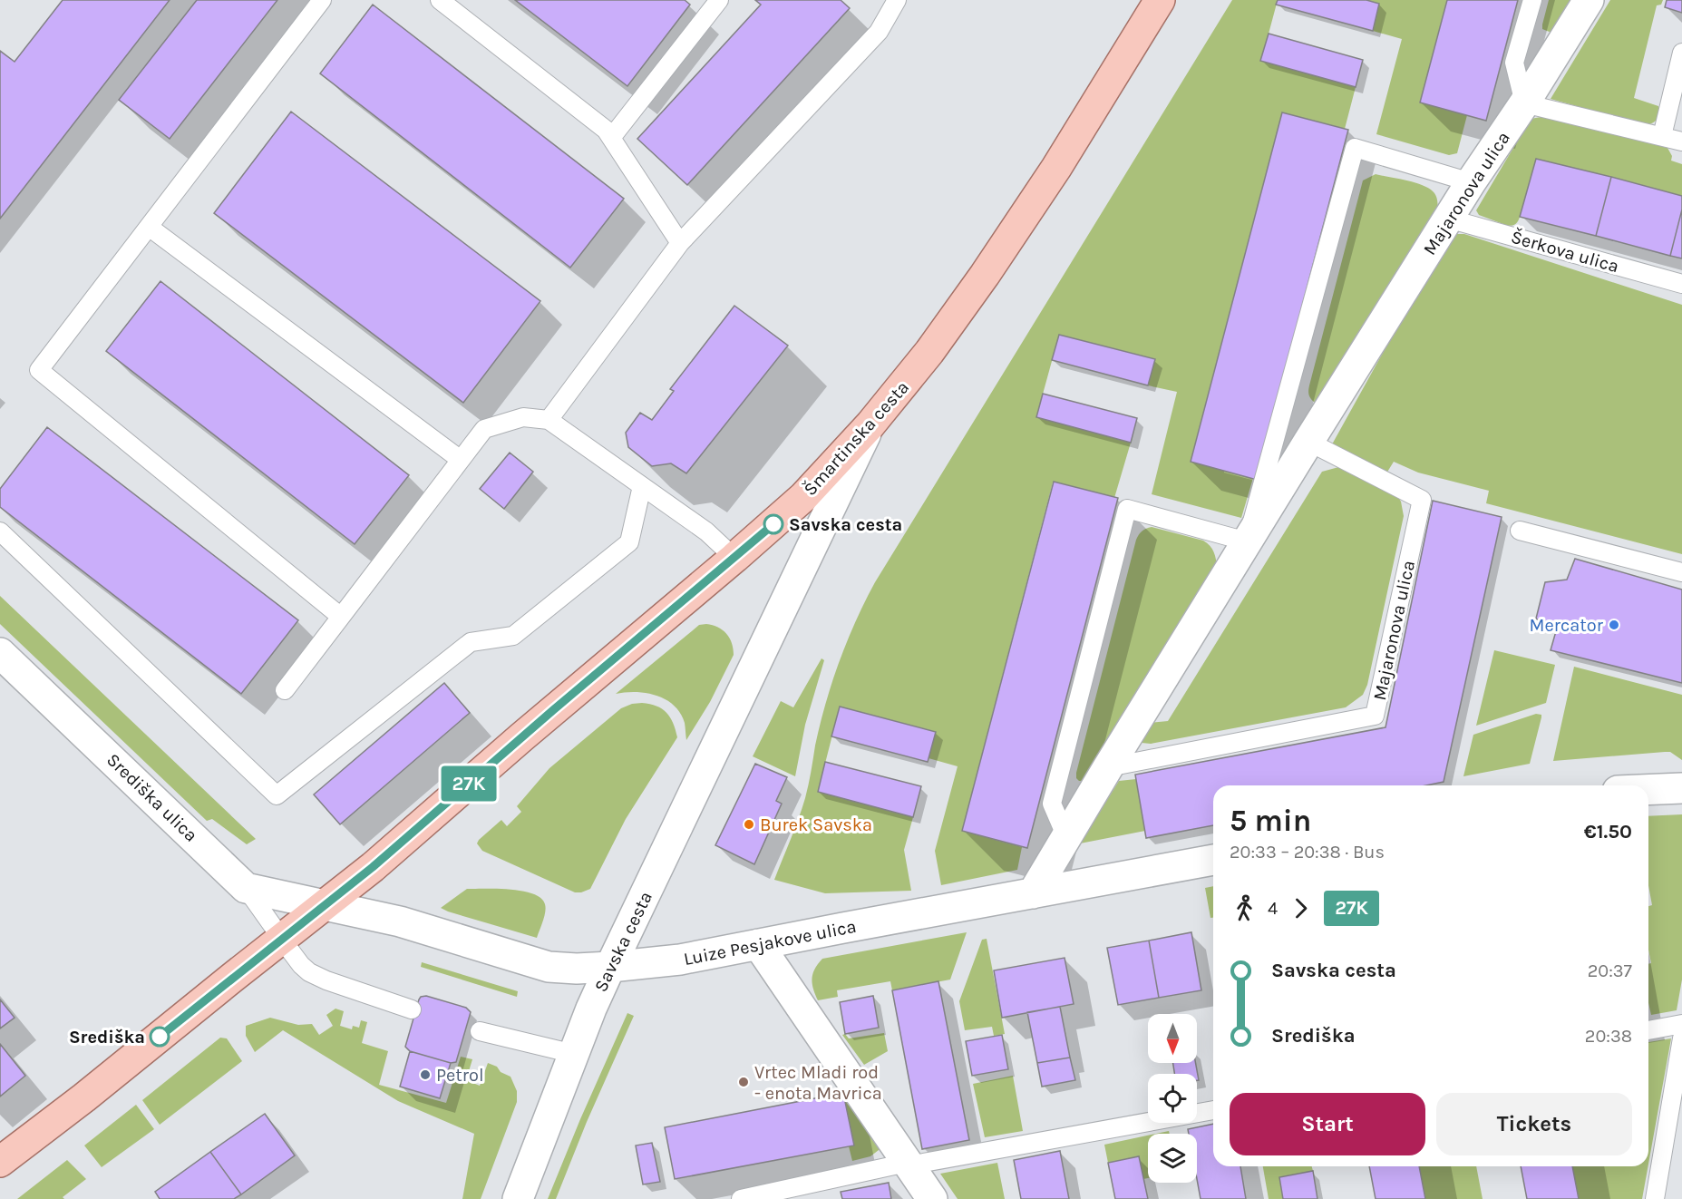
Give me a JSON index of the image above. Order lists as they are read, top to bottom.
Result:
{
  "streets": {
    "main road": ["Šmartinska cesta"],
    "street": [
      "Majaronova ulica",
      "Središka ulica",
      "Savska cesta",
      "Luize Pesjakove ulica"
    ],
    "lane": ["Šerkova ulica"]
  },
  "crossings": [
    ["Majaronova ulica", "Šerkova ulica"],
    ["Majaronova ulica", "Luize Pesjakove ulica"],
    ["Šmartinska cesta", "Savska cesta"],
    ["Šmartinska cesta", "Luize Pesjakove ulica"],
    ["Savska cesta", "Luize Pesjakove ulica"]
  ],
  "places": [
    "Savska cesta",
    "Mercator",
    "Burek Savska",
    "Središka",
    "Petrol",
    "Vrtec Mladi rod - enota Mavrica"
  ],
  "lines": ["bus line 27K"],
  "north": "bottom",
  "page": {
    "on_map": "27K",
    "heading": ["5 min", "20:33 – 20:38 · Bus", "€1.50"],
    "legs": ["4", "27K"],
    "list": [
      {
        "name": "Savska cesta",
        "value": "20:37"
      },
      {
        "name": "Središka",
        "value": "20:38"
      }
    ],
    "buttons": ["Start", "Tickets"]
  }
}
